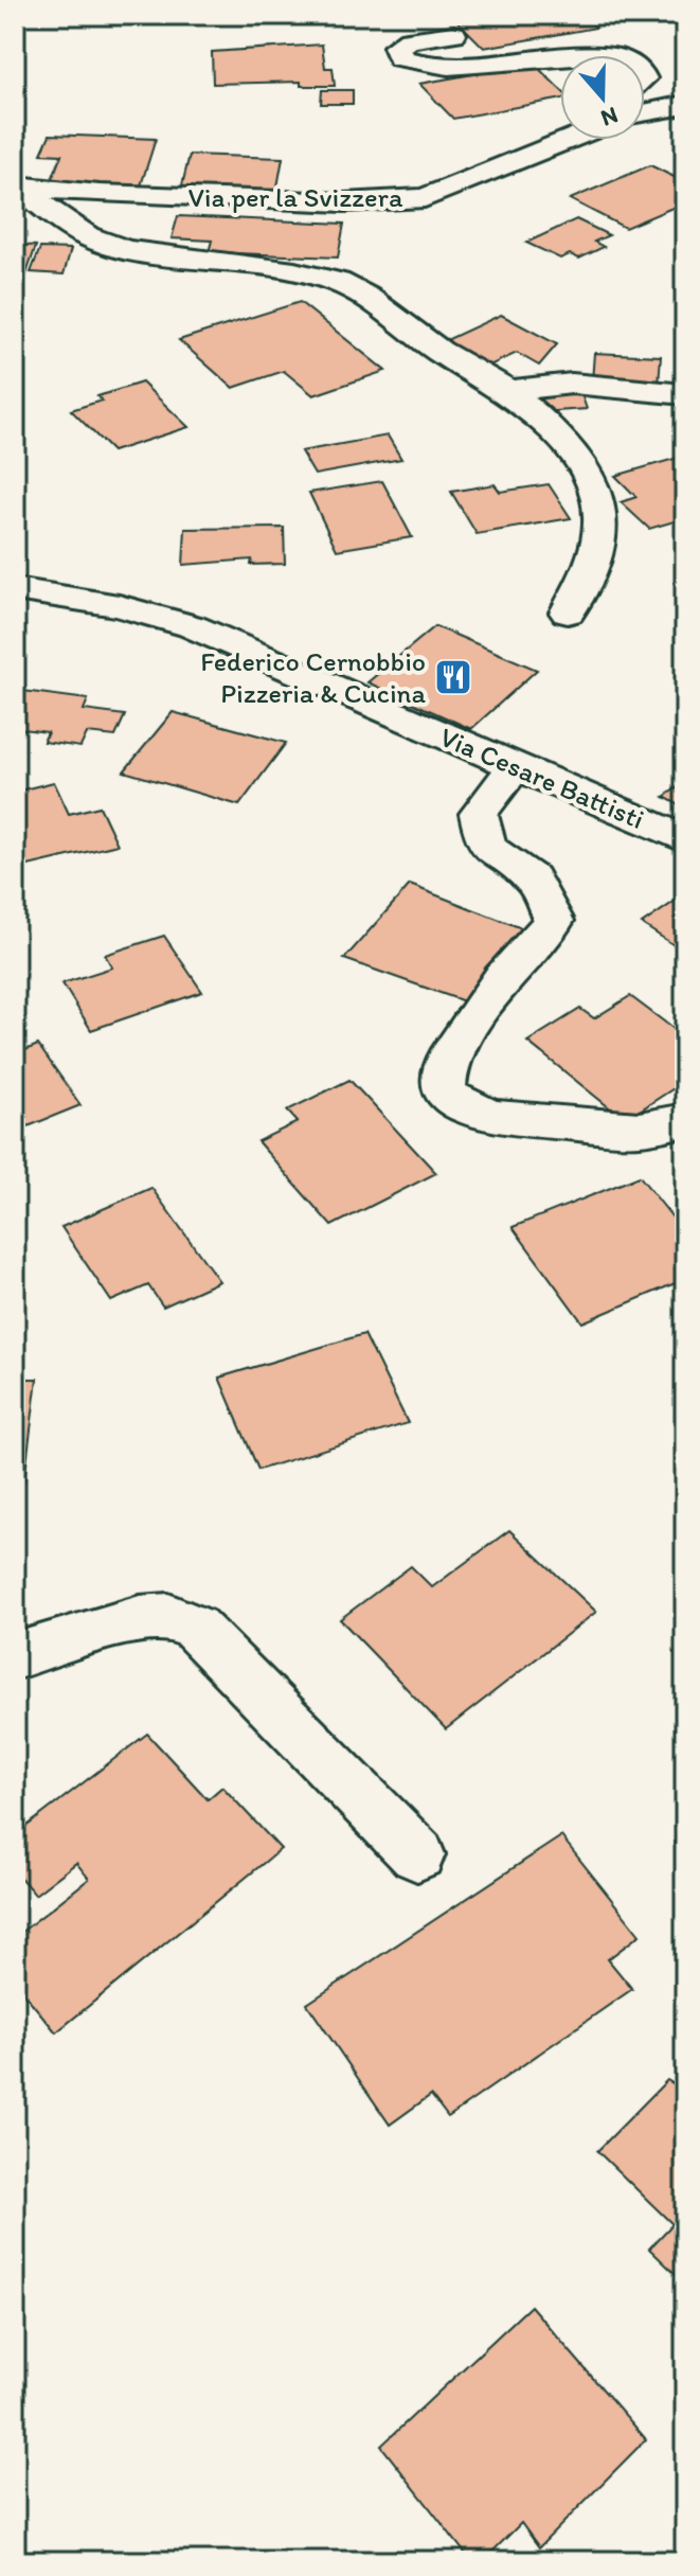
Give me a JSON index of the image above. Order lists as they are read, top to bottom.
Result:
{
  "streets": {
    "street": ["Via per la Svizzera", "Via Cesare Battisti"]
  },
  "places": {
    "restaurant": ["Federico Cernobbio Pizzeria & Cucina"]
  },
  "north": "bottom"
}
